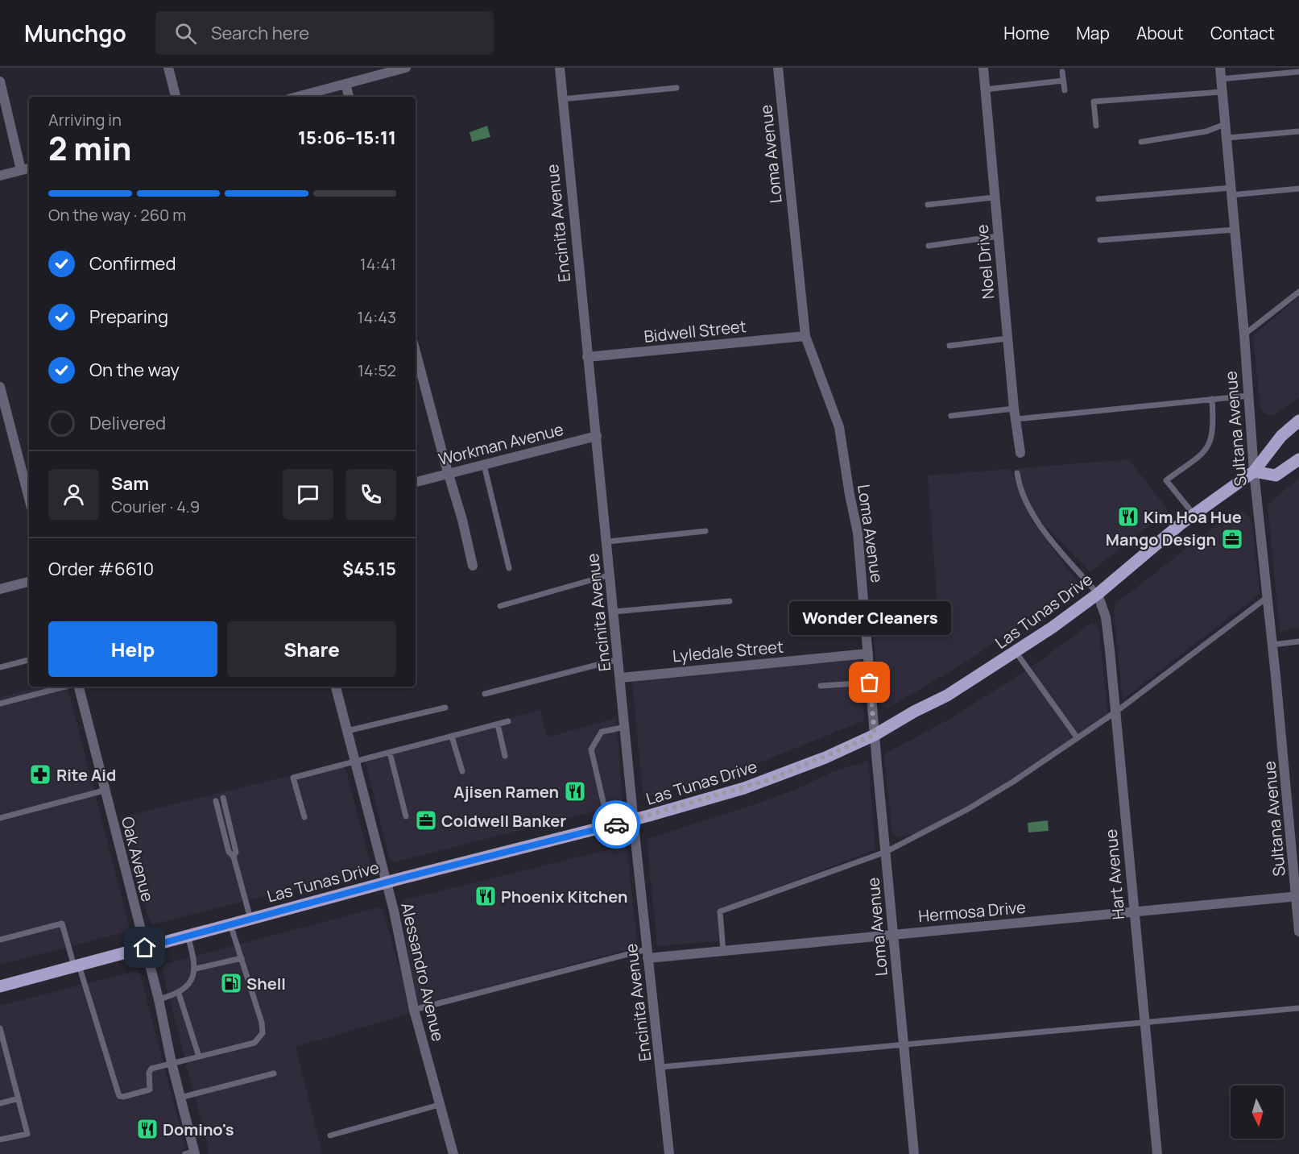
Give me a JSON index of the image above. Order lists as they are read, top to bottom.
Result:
{
  "streets": {
    "main road": ["Las Tunas Drive"],
    "street": [
      "Loma Avenue",
      "Encinita Avenue",
      "Noel Drive",
      "Bidwell Street",
      "Sultana Avenue",
      "Workman Avenue",
      "Lyledale Street",
      "Oak Avenue",
      "Hart Avenue",
      "Hermosa Drive",
      "Alessandro Avenue"
    ]
  },
  "crossings": [
    ["Loma Avenue", "Bidwell Street"],
    ["Loma Avenue", "Las Tunas Drive"],
    ["Loma Avenue", "Lyledale Street"],
    ["Loma Avenue", "Hermosa Drive"],
    ["Encinita Avenue", "Bidwell Street"],
    ["Encinita Avenue", "Workman Avenue"],
    ["Encinita Avenue", "Las Tunas Drive"],
    ["Encinita Avenue", "Lyledale Street"],
    ["Encinita Avenue", "Hermosa Drive"],
    ["Sultana Avenue", "Las Tunas Drive"],
    ["Sultana Avenue", "Hermosa Drive"],
    ["Las Tunas Drive", "Oak Avenue"],
    ["Las Tunas Drive", "Hart Avenue"],
    ["Las Tunas Drive", "Alessandro Avenue"],
    ["Hart Avenue", "Hermosa Drive"]
  ],
  "places": {
    "restaurant": [
      "Kim Hoa Hue",
      "Ajisen Ramen",
      "Phoenix Kitchen",
      "Domino's"
    ],
    "office": ["Mango Design", "Coldwell Banker"],
    "other": ["Wonder Cleaners"],
    "pharmacy": ["Rite Aid"],
    "fuel station": ["Shell"]
  },
  "north": "bottom",
  "page": {
    "header": "Munchgo",
    "search": "Search here",
    "nav": [
      "Home",
      "Map",
      "About",
      "Contact"
    ],
    "heading": ["2 min", "Arriving in", "15:06–15:11"],
    "panel": [
      "Sam",
      "Courier · 4.9",
      "Order #6610",
      "$45.15"
    ],
    "bar": "On the way · 260 m",
    "list": [
      ["Confirmed", "14:41"],
      ["Preparing", "14:43"],
      ["On the way", "14:52"],
      "Delivered"
    ],
    "bubble": "Wonder Cleaners",
    "buttons": ["Help", "Share"]
  }
}
